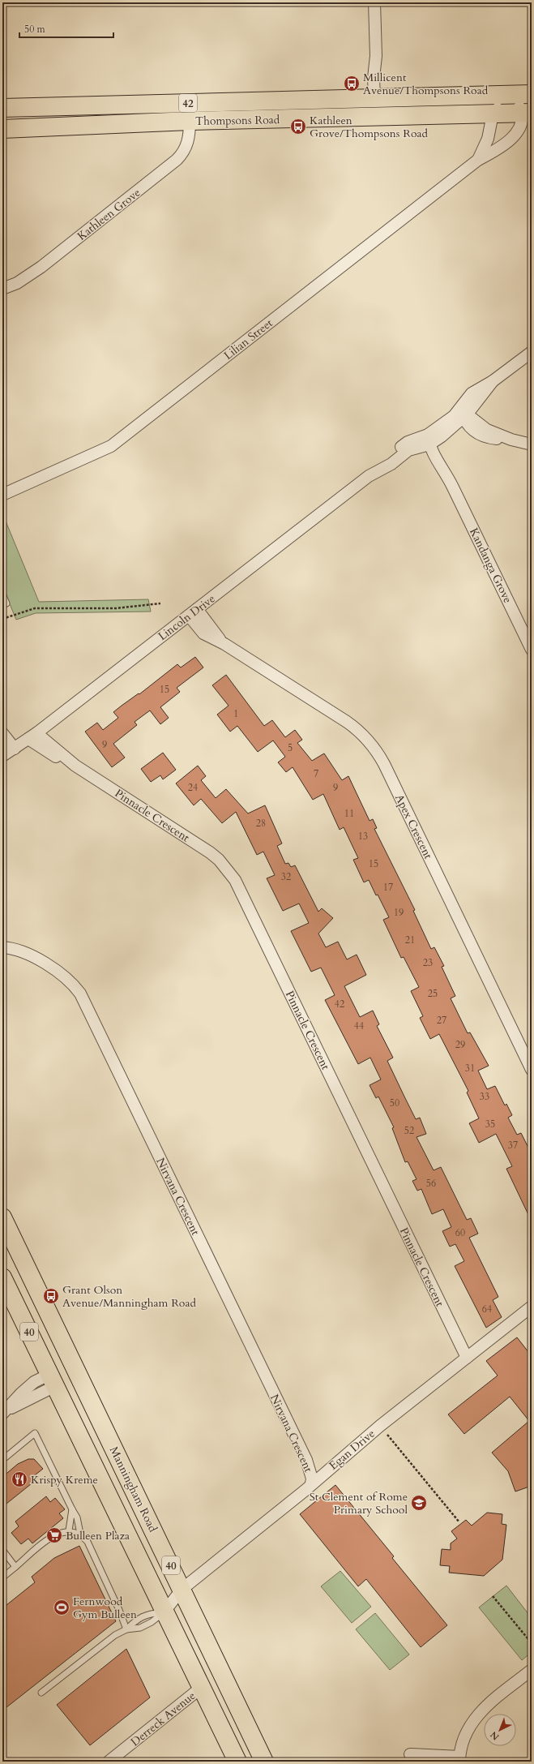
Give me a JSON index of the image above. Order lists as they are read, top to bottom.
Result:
{
  "streets": {
    "main road": [
      "42",
      "Thompsons Road",
      "40",
      "Manningham Road"
    ],
    "street": [
      "Kathleen Grove",
      "Lilian Street",
      "Kandanga Grove",
      "Lincoln Drive",
      "Pinnacle Crescent",
      "Apex Crescent",
      "Nirvana Crescent",
      "Egan Drive",
      "Derreck Avenue"
    ]
  },
  "crossings": [
    ["Thompsons Road", "Kathleen Grove"],
    ["Thompsons Road", "Lilian Street"],
    ["Kandanga Grove", "Lincoln Drive"],
    ["Lincoln Drive", "Pinnacle Crescent"],
    ["Lincoln Drive", "Apex Crescent"],
    ["Pinnacle Crescent", "Egan Drive"],
    ["Nirvana Crescent", "Egan Drive"],
    ["40", "Egan Drive"],
    ["40", "Derreck Avenue"],
    ["Egan Drive", "Manningham Road"]
  ],
  "places": {
    "bus stop": ["Millicent Avenue/Thompsons Road", "Kathleen Grove/Thompsons Road", "Grant Olson Avenue/Manningham Road"],
    "restaurant": ["Krispy Kreme"],
    "school or university": ["St Clement of Rome Primary School"],
    "supermarket": ["Bulleen Plaza"],
    "sports": ["Fernwood Gym Bulleen"]
  },
  "house_numbers": [
    "15",
    "1",
    "9",
    "5",
    "7",
    "24",
    "9",
    "11",
    "28",
    "13",
    "15",
    "32",
    "17",
    "19",
    "21",
    "23",
    "25",
    "42",
    "27",
    "44",
    "29",
    "31",
    "33",
    "50",
    "35",
    "52",
    "37",
    "56",
    "60",
    "64"
  ],
  "scale_bar": "50 m",
  "north": "bottom left"
}
